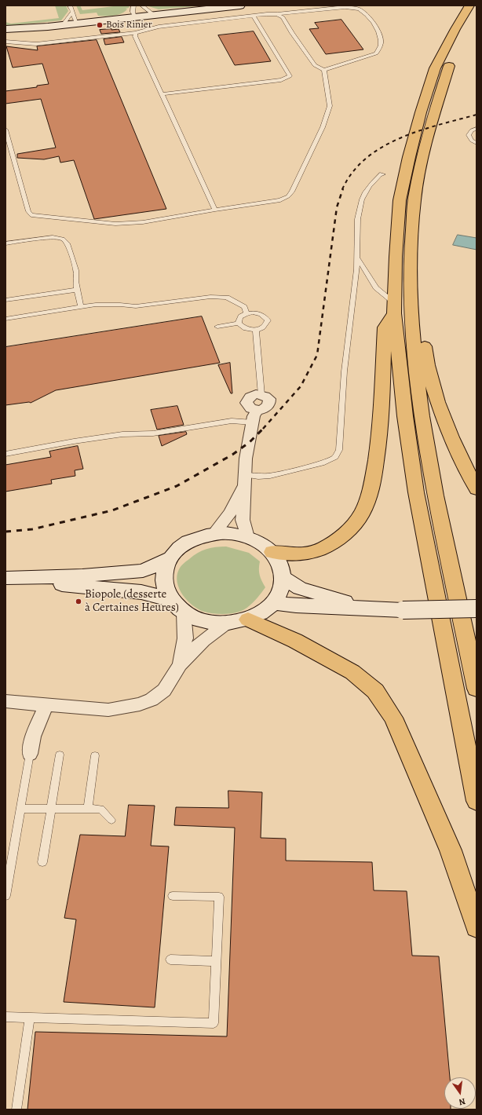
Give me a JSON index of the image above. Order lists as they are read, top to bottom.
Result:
{
  "places": ["Bois Rinier", "Biopole (desserte à Certaines Heures)"],
  "north": "bottom"
}
